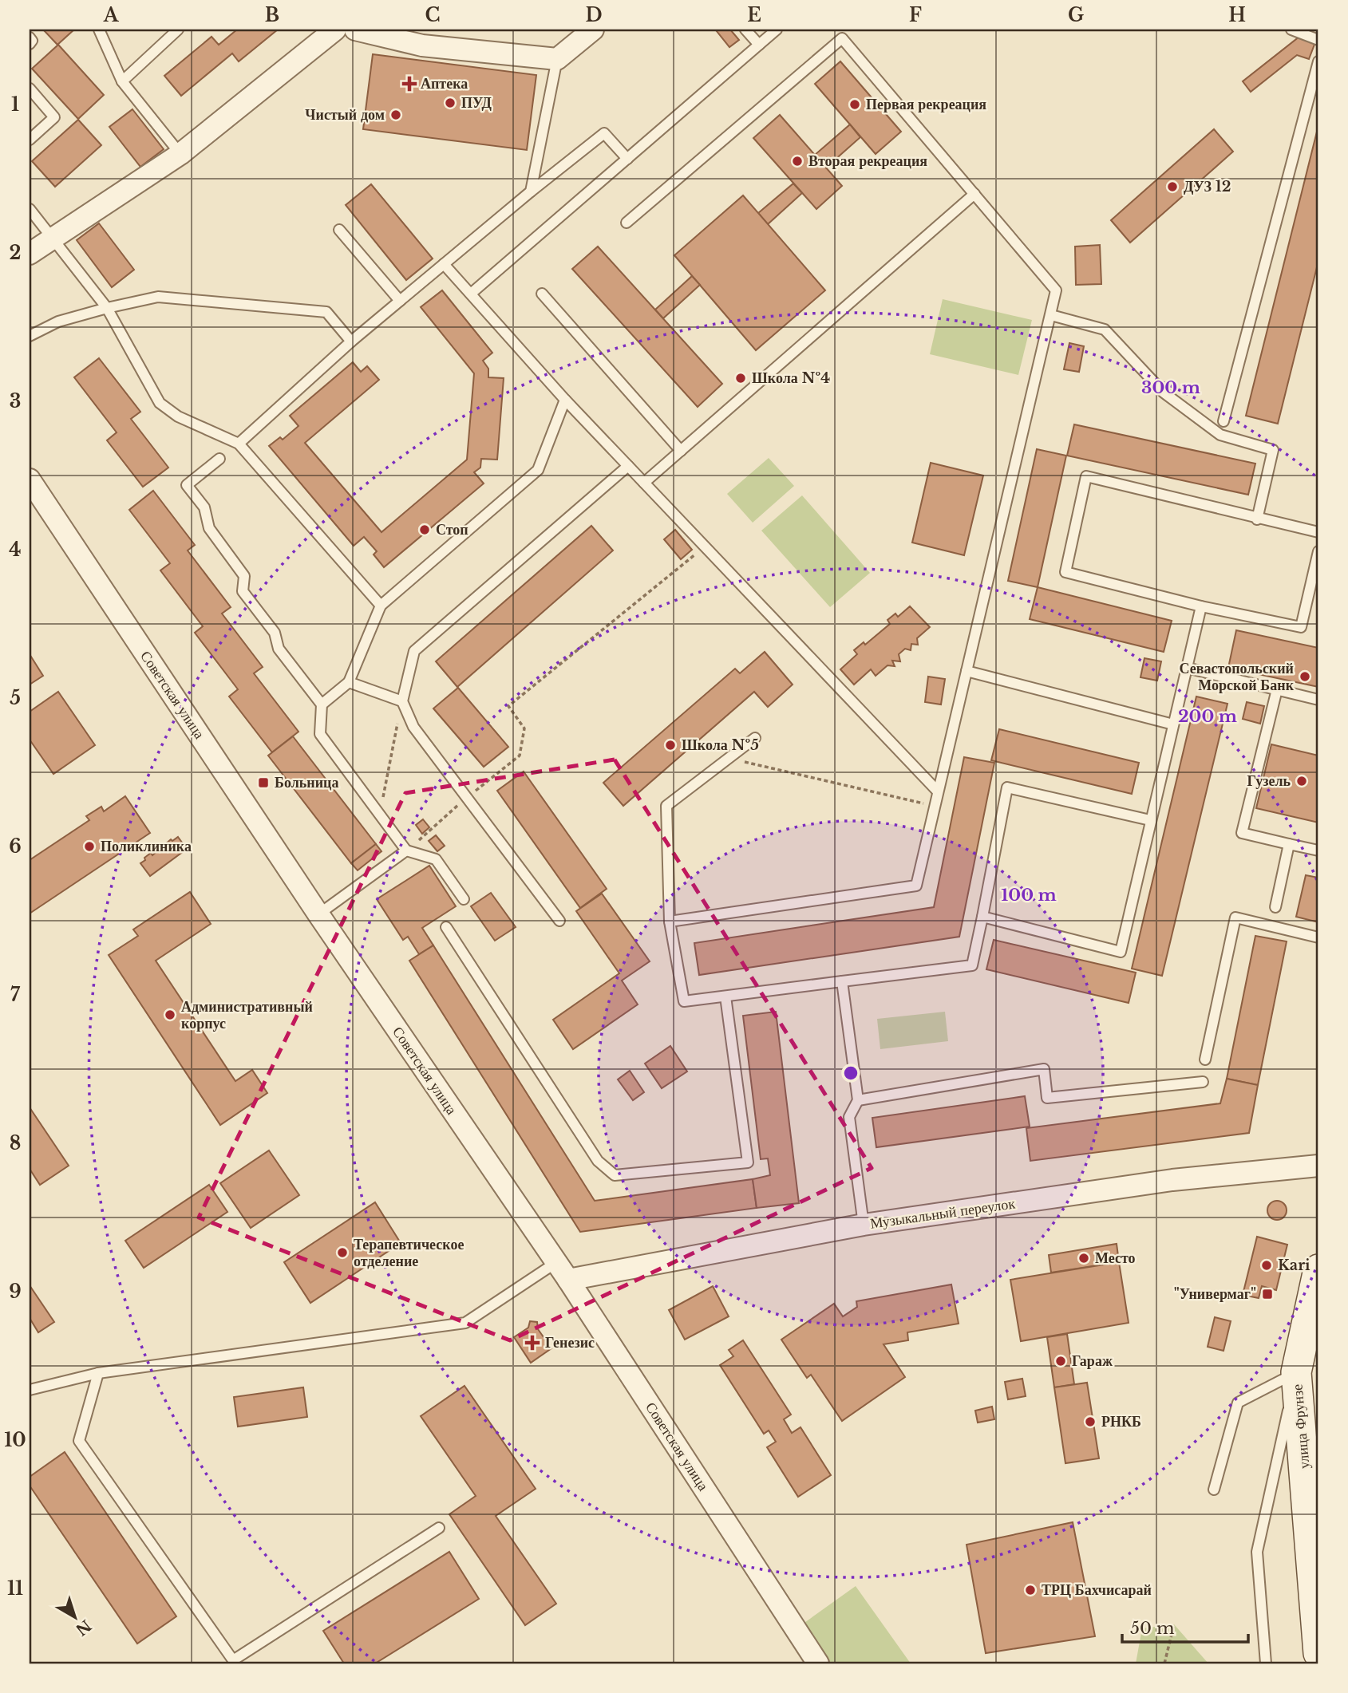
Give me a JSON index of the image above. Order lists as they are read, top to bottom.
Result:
{
  "streets": {
    "main road": ["улица Фрунзе"],
    "street": ["Советская улица", "Музыкальный переулок"]
  },
  "crossings": [
    ["Советская улица", "Музыкальный переулок"]
  ],
  "places": {
    "health": ["Аптека", "Генезис"],
    "other": [
      "ПУД",
      "Первая рекреация",
      "Чистый дом",
      "Вторая рекреация",
      "ДУЗ 12",
      "Школа №4",
      "Стоп",
      "Севастопольский Морской Банк",
      "Школа №5",
      "Гузель",
      "Поликлиника",
      "Административный корпус",
      "Терапевтическое отделение",
      "Место",
      "Kari",
      "Гараж",
      "РНКБ",
      "ТРЦ Бахчисарай"
    ],
    "transit": ["Больница", "\"Универмаг\""]
  },
  "scale_bar": "50 m",
  "north": "bottom right",
  "grid": {
    "columns": [
      "A",
      "B",
      "C",
      "D",
      "E",
      "F",
      "G",
      "H"
    ],
    "rows": [
      "1",
      "2",
      "3",
      "4",
      "5",
      "6",
      "7",
      "8",
      "9",
      "10",
      "11"
    ]
  },
  "rings": ["300 m", "200 m", "100 m"]
}
